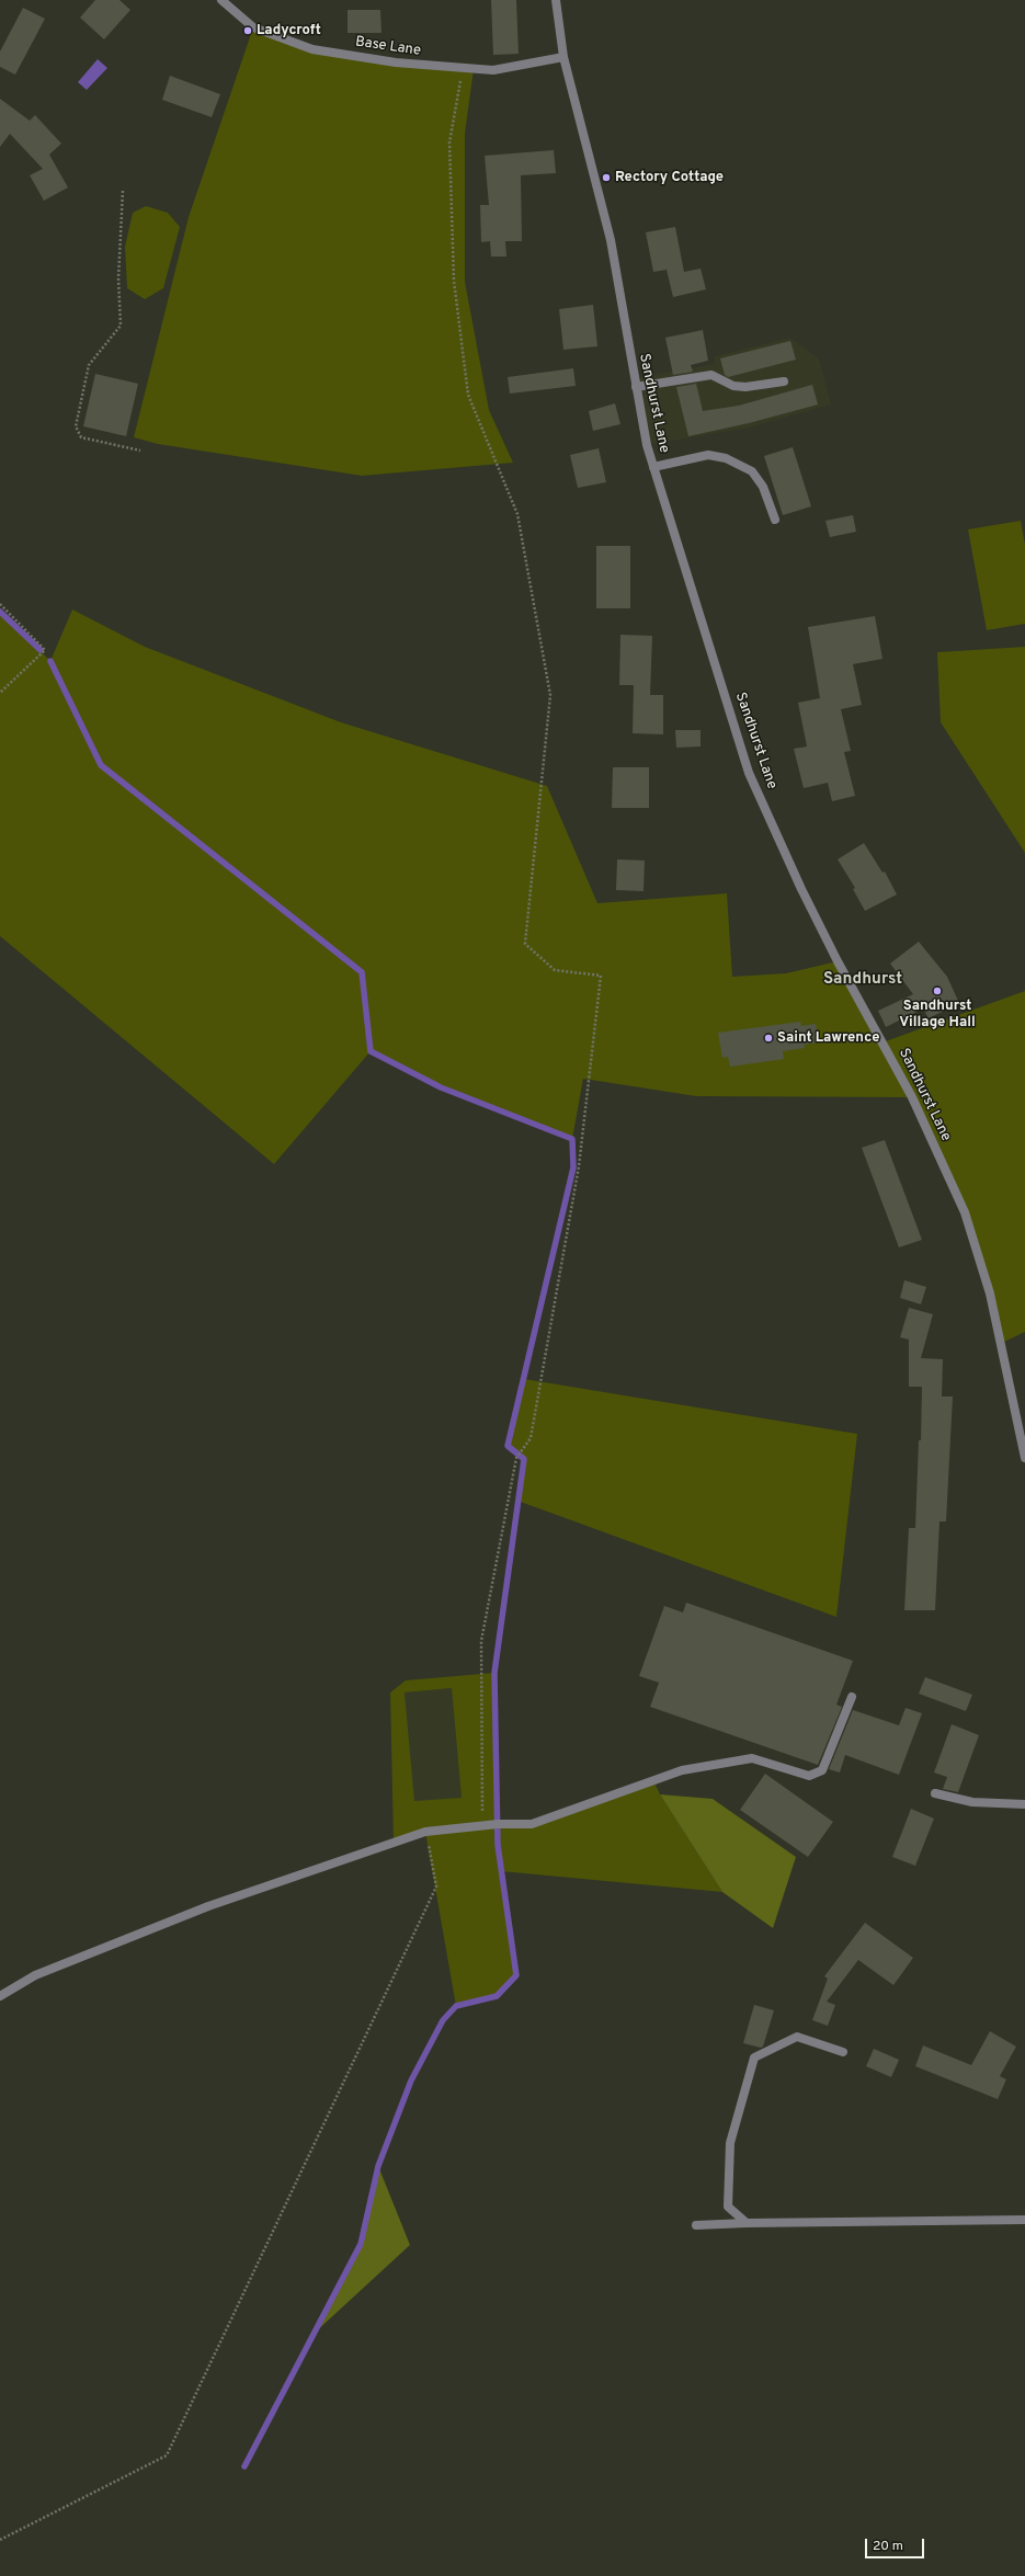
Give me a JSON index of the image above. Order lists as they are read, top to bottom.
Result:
{
  "streets": {
    "street": ["Base Lane", "Sandhurst Lane"]
  },
  "crossings": [
    ["Base Lane", "Sandhurst Lane"]
  ],
  "districts": ["Sandhurst"],
  "places": [
    "Ladycroft",
    "Rectory Cottage",
    "Sandhurst Village Hall",
    "Saint Lawrence"
  ],
  "scale_bar": "20 m"
}
